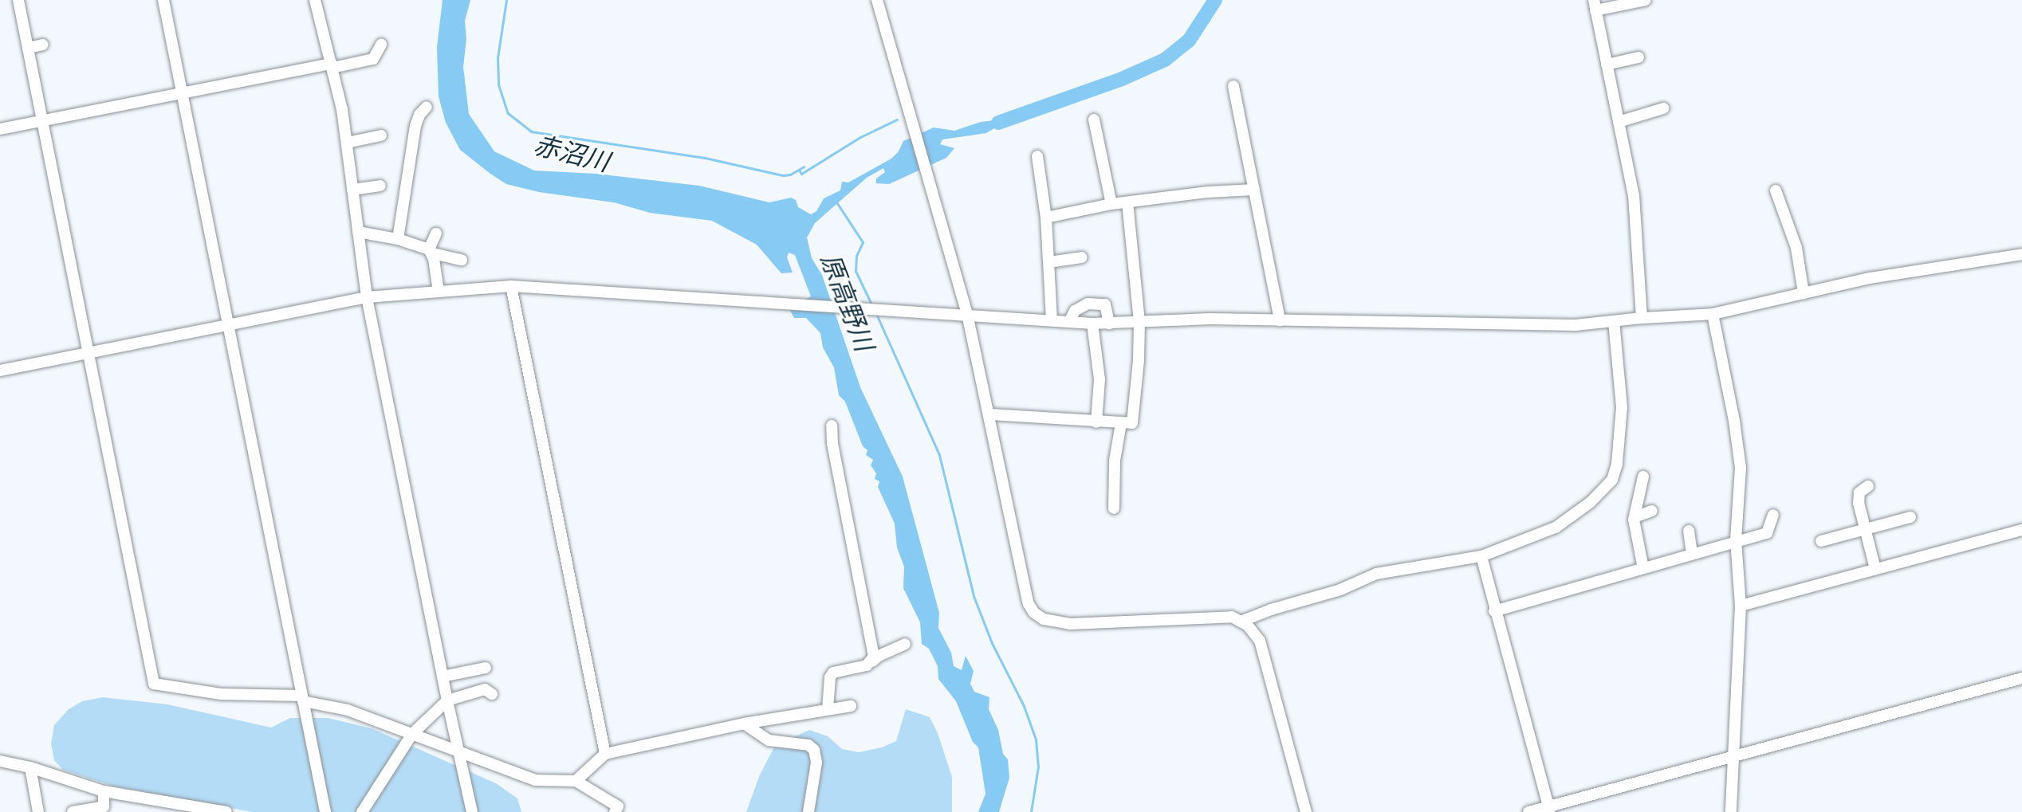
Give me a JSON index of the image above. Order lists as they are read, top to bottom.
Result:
{
  "water": ["赤沼川", "原高野川"]
}
